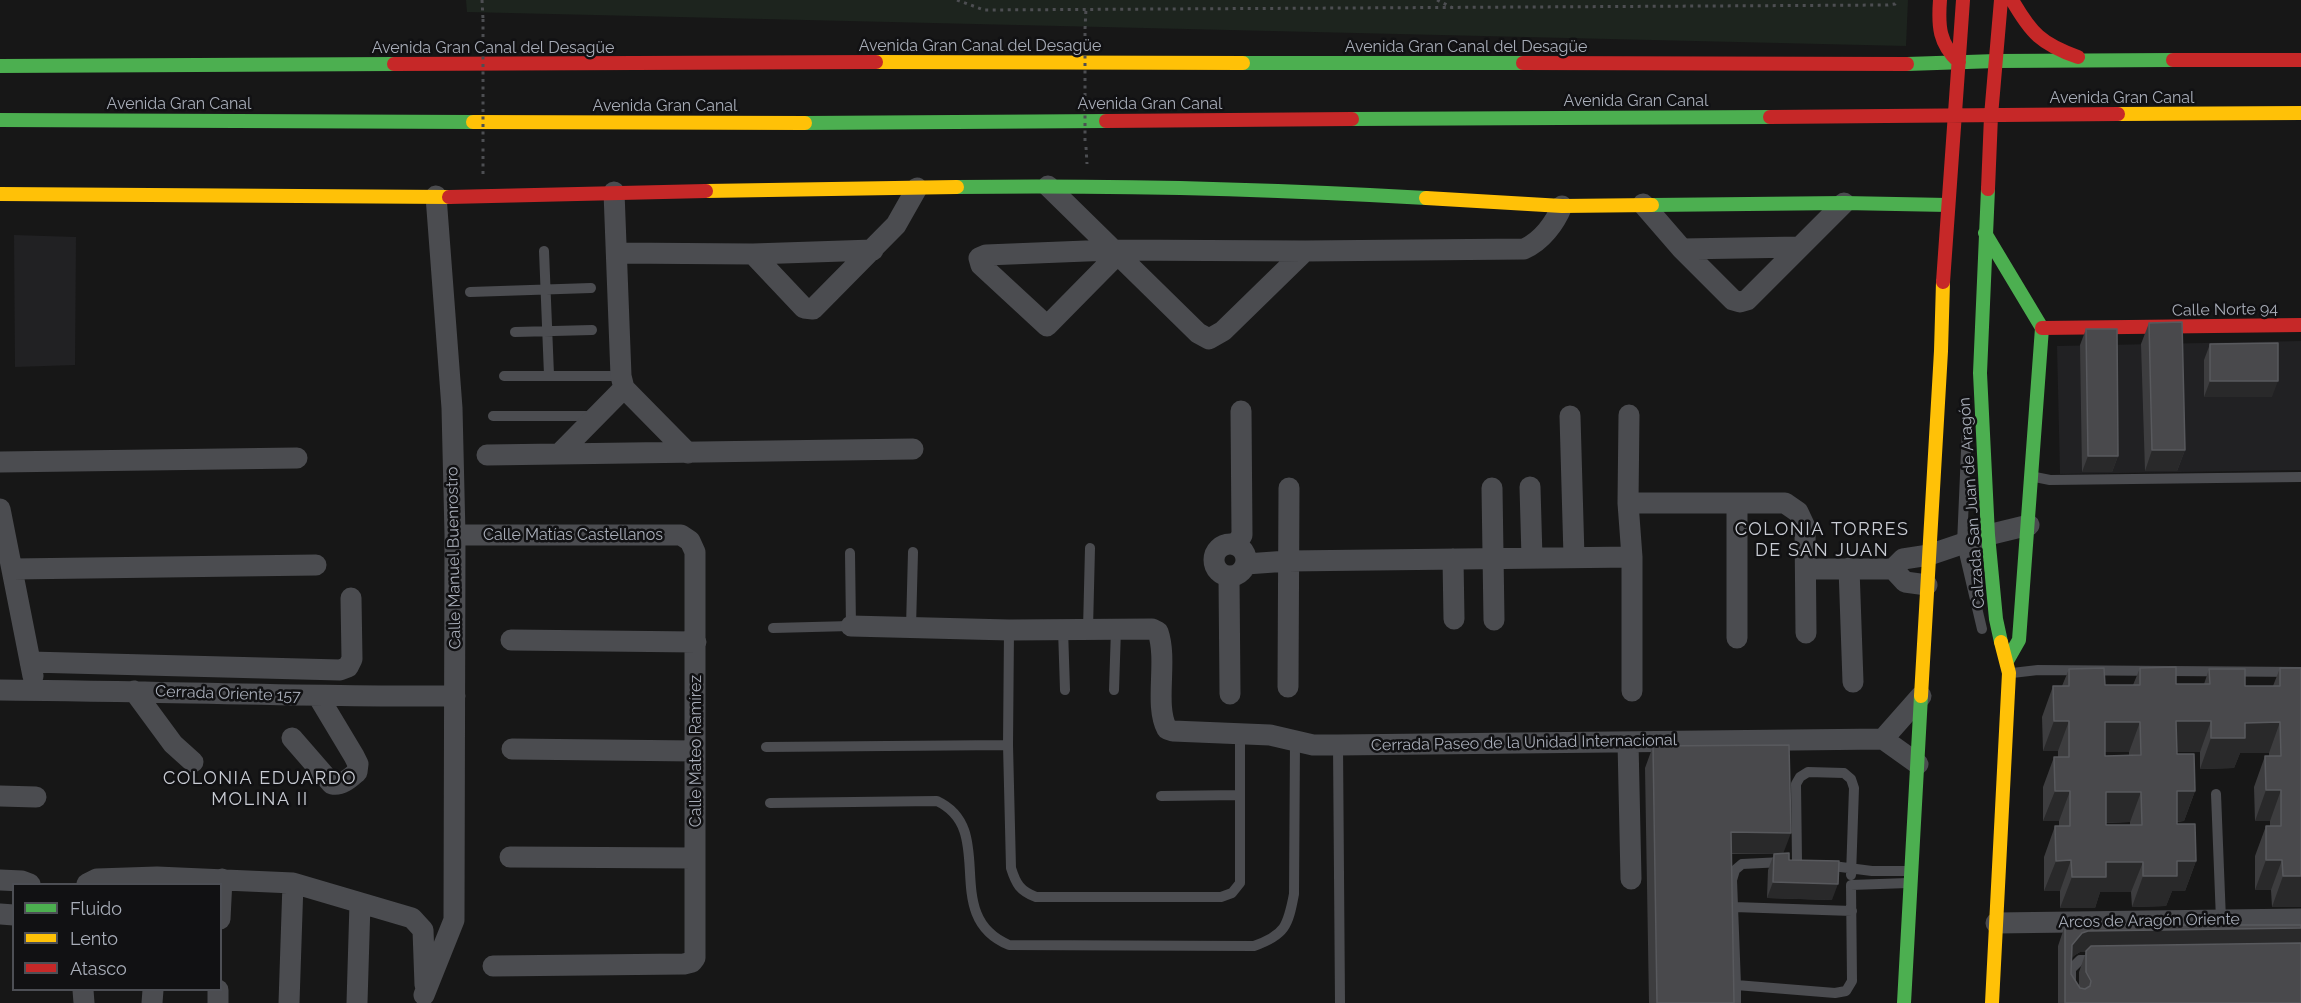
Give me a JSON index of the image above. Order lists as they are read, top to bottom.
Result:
{
  "streets": {
    "main road": [
      "Avenida Gran Canal del Desagüe",
      "Avenida Gran Canal",
      "Calle Norte 94",
      "Calzada San Juan de Aragón"
    ],
    "street": [
      "Calle Matías Castellanos",
      "Calle Manuel Buenrostro",
      "Cerrada Oriente 157",
      "Cerrada Paseo de la Unidad Internacional",
      "Calle Mateo Ramírez",
      "Arcos de Aragón Oriente"
    ]
  },
  "crossings": [
    ["Avenida Gran Canal del Desagüe", "Calzada San Juan de Aragón"],
    ["Avenida Gran Canal", "Calzada San Juan de Aragón"],
    ["Calzada San Juan de Aragón", "Arcos de Aragón Oriente"],
    ["Calle Matías Castellanos", "Calle Manuel Buenrostro"],
    ["Calle Matías Castellanos", "Calle Mateo Ramírez"],
    ["Calle Manuel Buenrostro", "Cerrada Oriente 157"]
  ],
  "districts": ["COLONIA TORRES DE SAN JUAN", "COLONIA EDUARDO MOLINA II"],
  "legend": ["Fluido", "Lento", "Atasco"]
}
